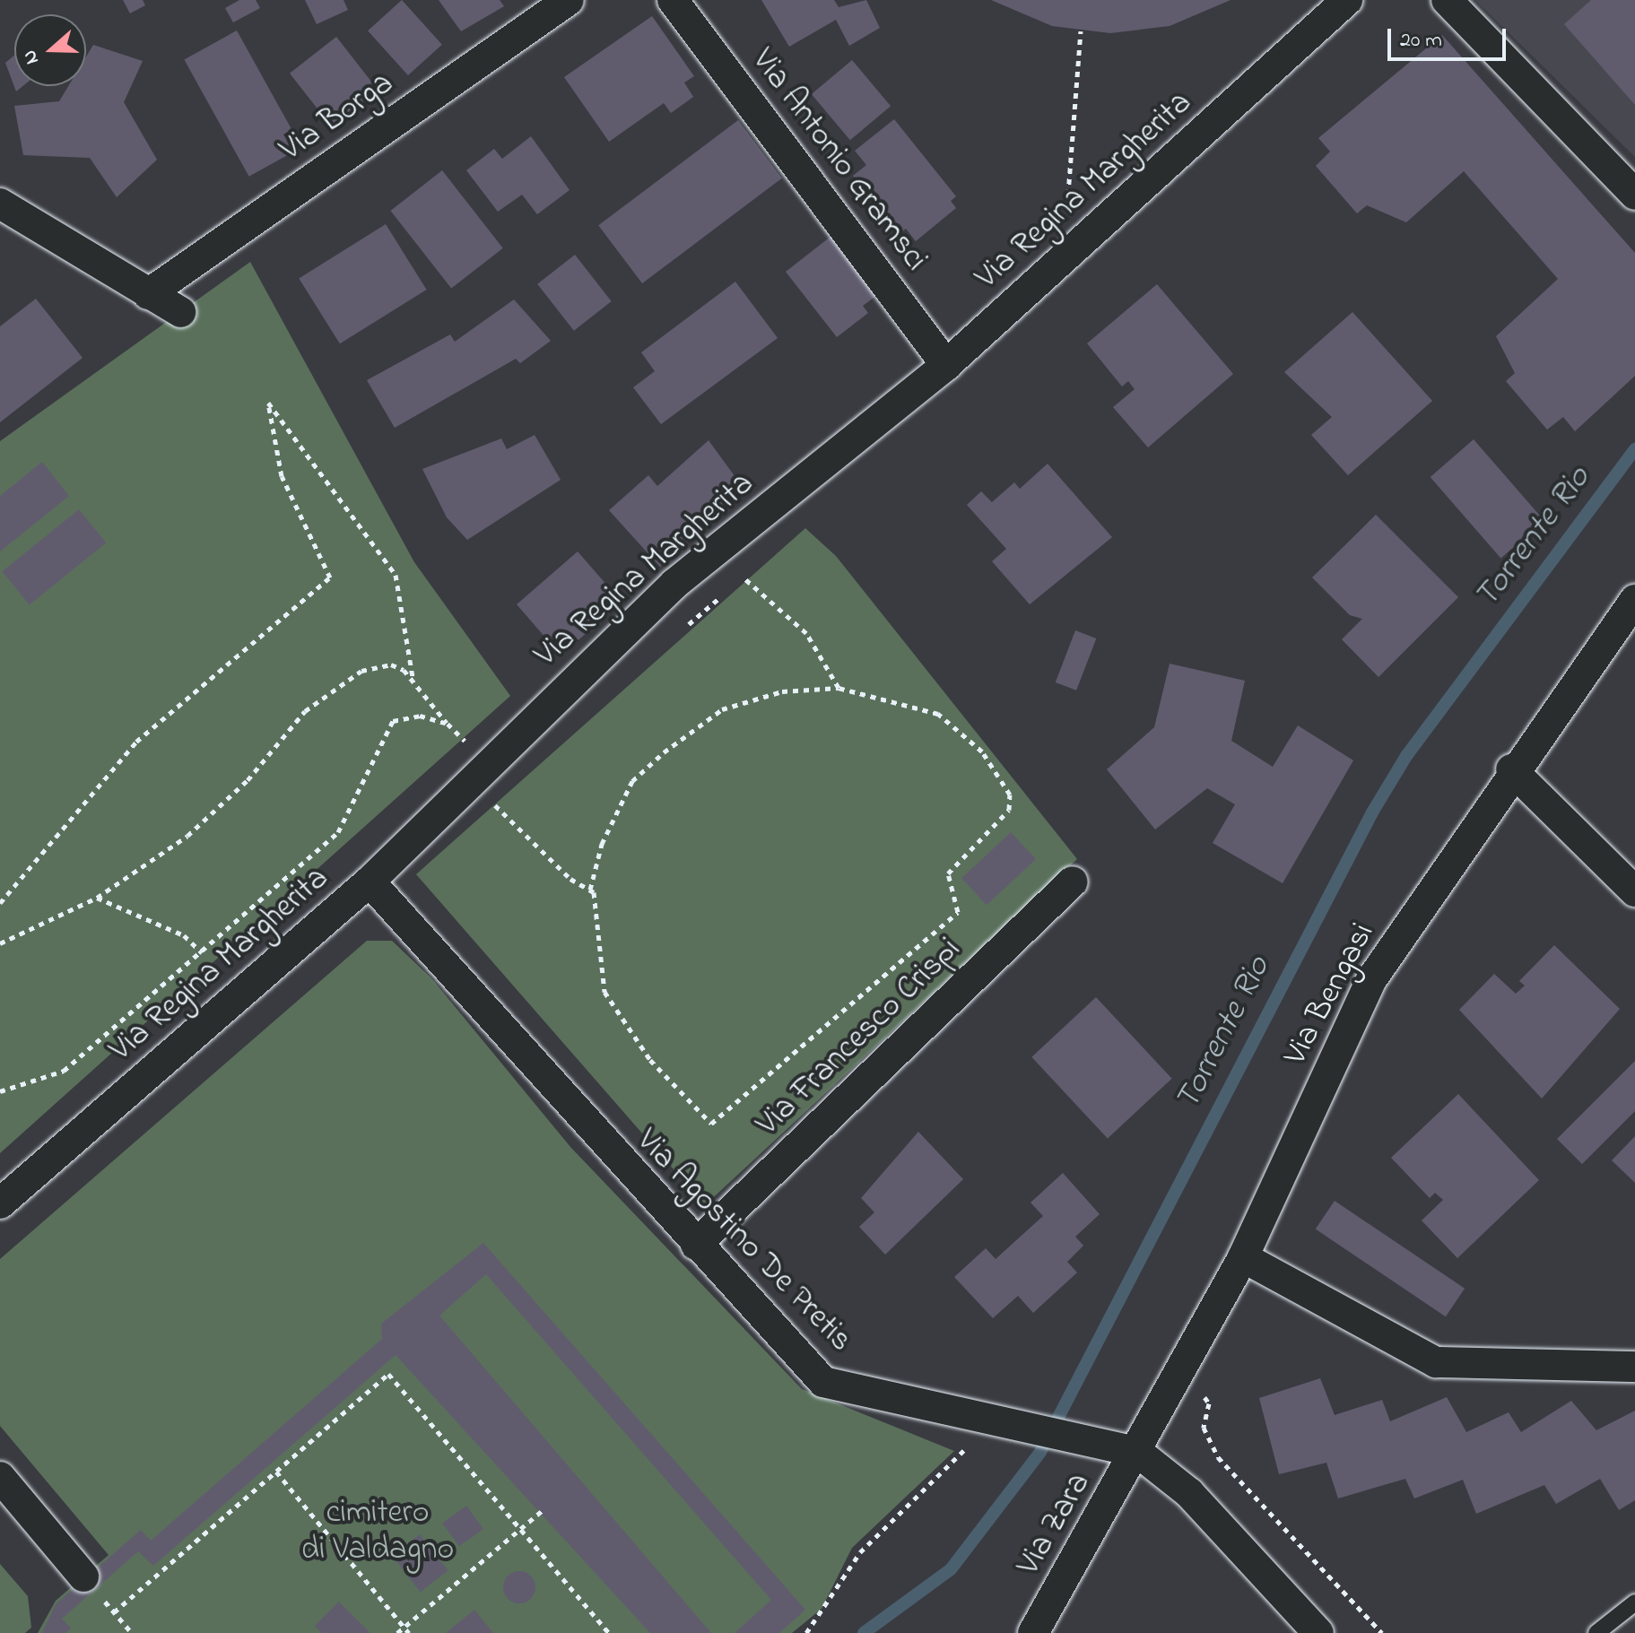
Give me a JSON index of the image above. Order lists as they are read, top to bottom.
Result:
{
  "streets": {
    "street": [
      "Via Borga",
      "Via Antonio Gramsci",
      "Via Regina Margherita",
      "Via Bengasi",
      "Via Francesco Crispi",
      "Via Agostino De Pretis",
      "Via Zara"
    ]
  },
  "crossings": [
    ["Via Antonio Gramsci", "Via Regina Margherita"],
    ["Via Regina Margherita", "Via Agostino De Pretis"],
    ["Via Bengasi", "Via Agostino De Pretis"],
    ["Via Bengasi", "Via Zara"],
    ["Via Francesco Crispi", "Via Agostino De Pretis"],
    ["Via Agostino De Pretis", "Via Zara"]
  ],
  "water": ["Torrente Rio"],
  "parks": ["cimitero di Valdagno"],
  "scale_bar": "20 m",
  "north": "left"
}
